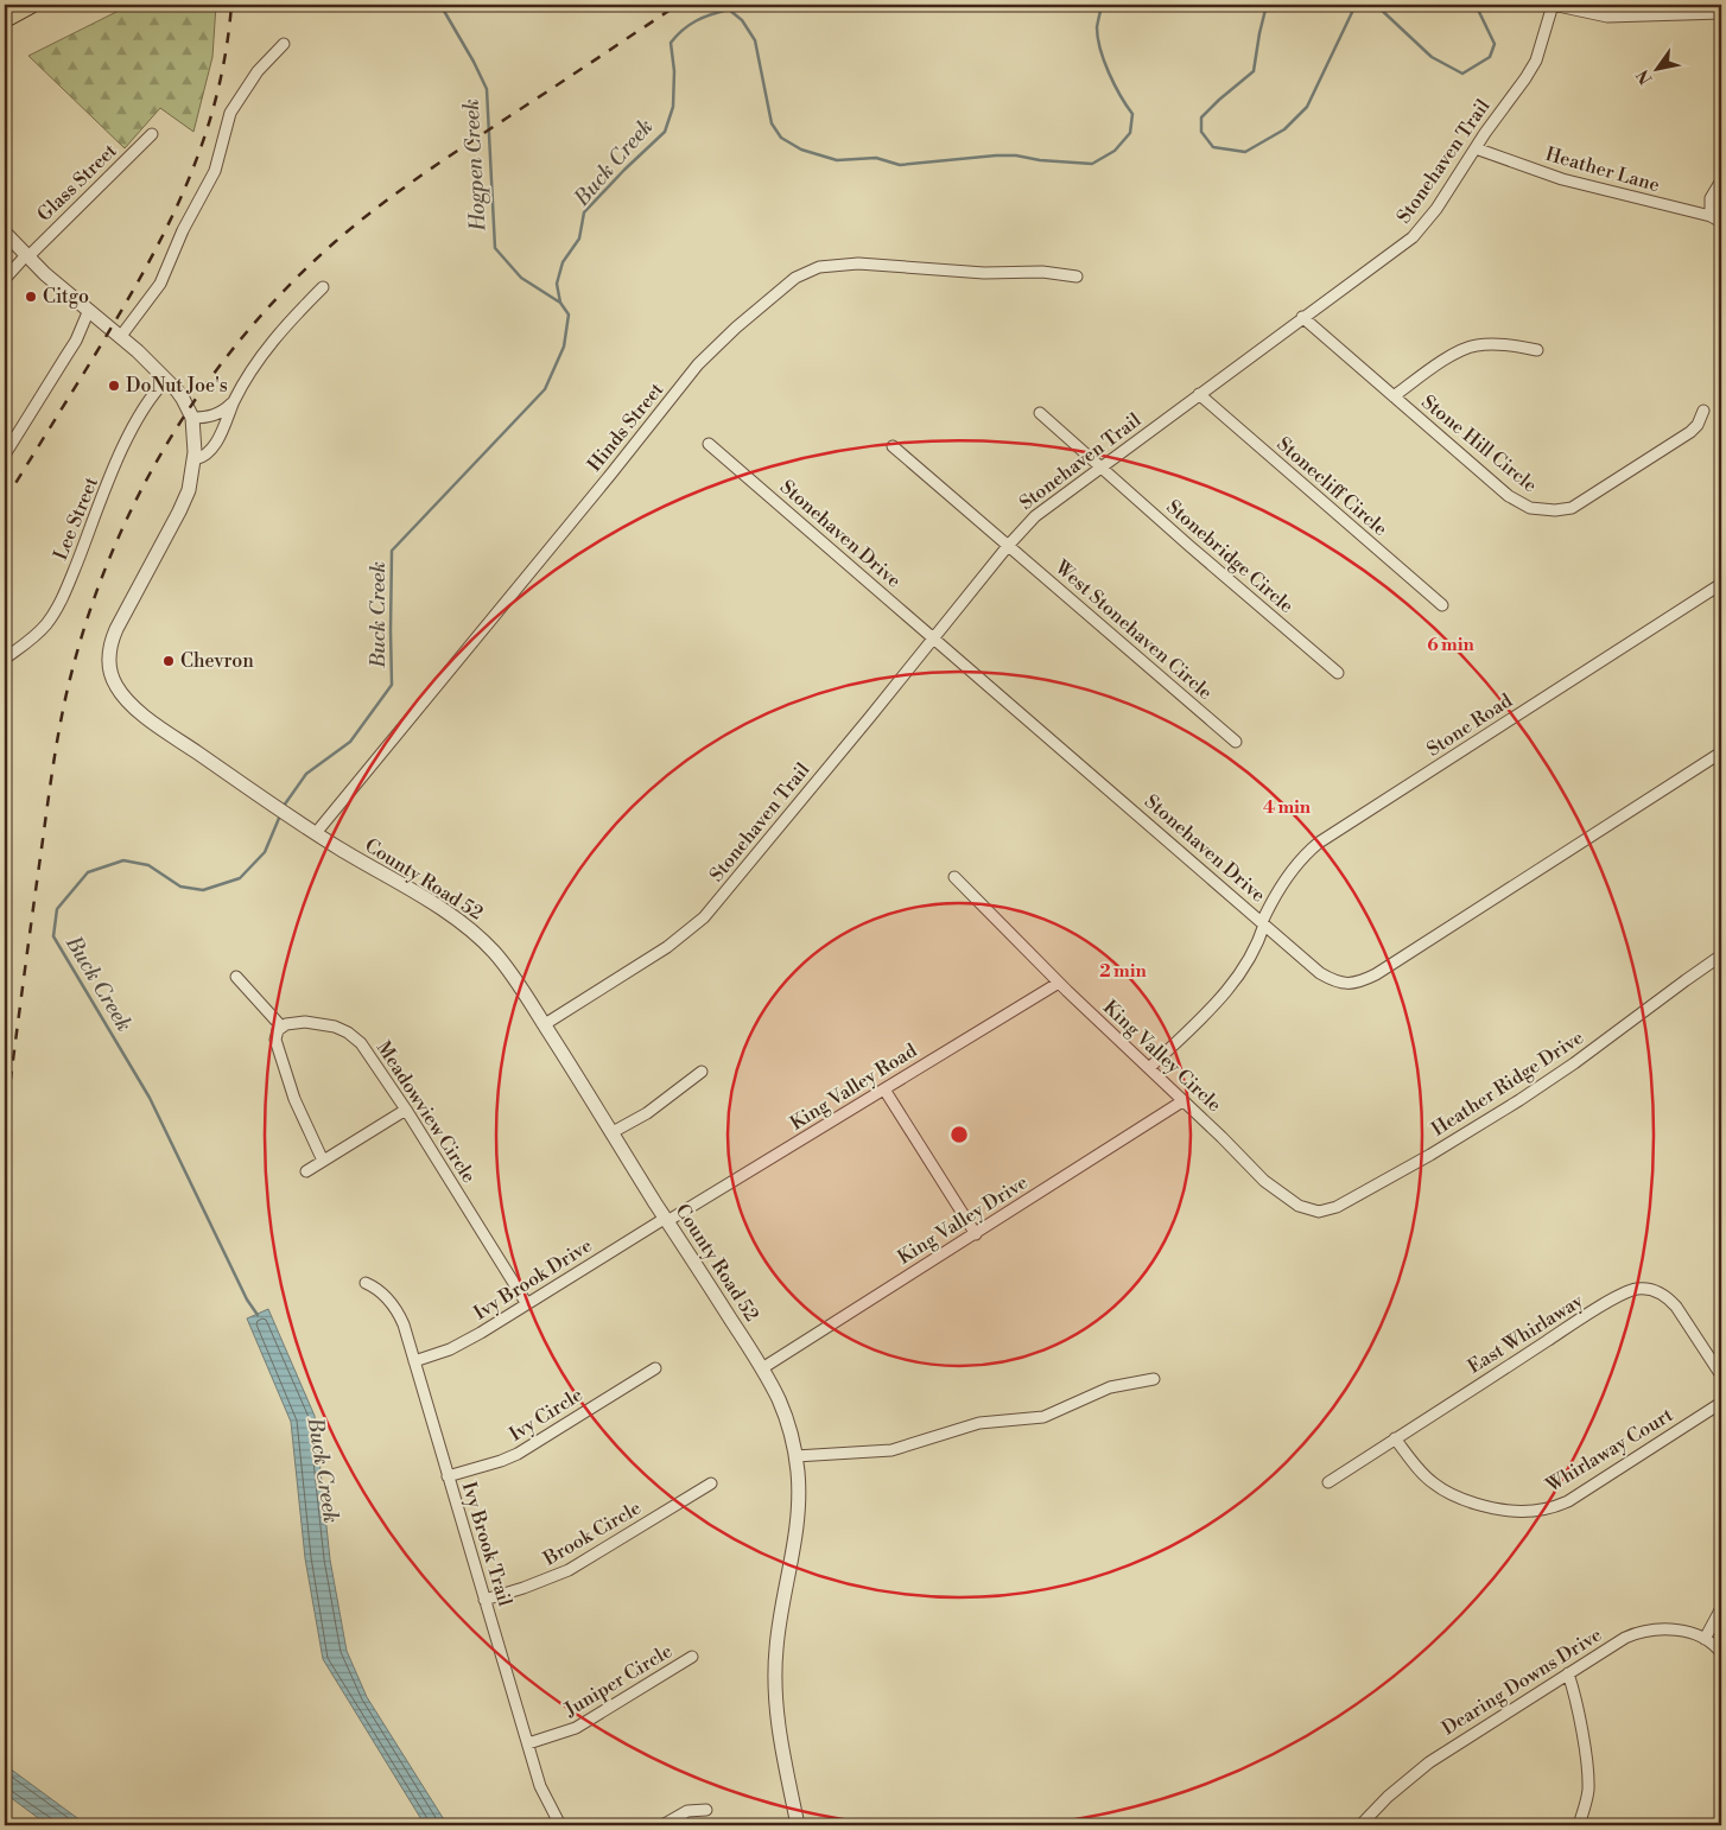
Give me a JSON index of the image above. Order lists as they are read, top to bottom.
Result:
{
  "streets": {
    "street": [
      "Stonehaven Trail",
      "Heather Lane",
      "Glass Street",
      "Hinds Street",
      "Stone Hill Circle",
      "Stonecliff Circle",
      "Lee Street",
      "Stonehaven Drive",
      "Stonebridge Circle",
      "West Stonehaven Circle",
      "Stone Road",
      "County Road 52",
      "King Valley Circle",
      "Heather Ridge Drive",
      "King Valley Road",
      "Meadowview Circle",
      "King Valley Drive",
      "Ivy Brook Drive",
      "East Whirlaway",
      "Ivy Circle",
      "Whirlaway Court",
      "Brook Circle",
      "Ivy Brook Trail",
      "Juniper Circle",
      "Dearing Downs Drive"
    ]
  },
  "crossings": [
    ["Stonehaven Trail", "Heather Lane"],
    ["Stonehaven Trail", "Stone Hill Circle"],
    ["Stonehaven Trail", "Stonecliff Circle"],
    ["Stonehaven Trail", "Stonehaven Drive"],
    ["Stonehaven Trail", "Stonebridge Circle"],
    ["Stonehaven Trail", "West Stonehaven Circle"],
    ["Stonehaven Trail", "County Road 52"],
    ["Glass Street", "County Road 52"],
    ["Hinds Street", "County Road 52"],
    ["Lee Street", "County Road 52"],
    ["Stonehaven Drive", "Stone Road"],
    ["Stone Road", "King Valley Circle"],
    ["County Road 52", "King Valley Road"],
    ["County Road 52", "King Valley Drive"],
    ["County Road 52", "Ivy Brook Drive"],
    ["King Valley Circle", "Heather Ridge Drive"],
    ["King Valley Circle", "King Valley Road"],
    ["King Valley Circle", "King Valley Drive"],
    ["King Valley Road", "Ivy Brook Drive"],
    ["Meadowview Circle", "Ivy Brook Drive"],
    ["Ivy Brook Drive", "Ivy Brook Trail"],
    ["East Whirlaway", "Whirlaway Court"],
    ["Ivy Circle", "Ivy Brook Trail"],
    ["Brook Circle", "Ivy Brook Trail"],
    ["Ivy Brook Trail", "Juniper Circle"]
  ],
  "water": ["Buck Creek", "Hogpen Creek"],
  "places": ["Citgo", "DoNut Joe's", "Chevron"],
  "north": "bottom left",
  "rings": ["6 min", "4 min", "2 min"]
}
